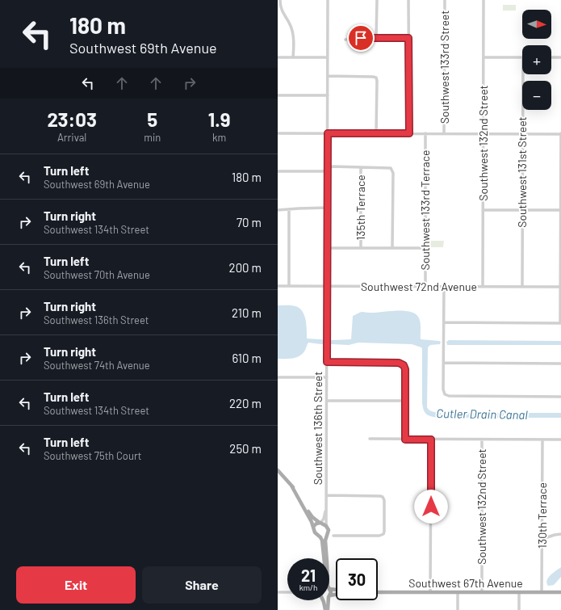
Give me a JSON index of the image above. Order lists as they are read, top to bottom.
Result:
{
  "streets": {
    "main road": ["Southwest 67th Avenue"],
    "street": [
      "Southwest 133rd Street",
      "Southwest 132nd Street",
      "Southwest 131st Street",
      "135th Terrace",
      "Southwest 133rd Terrace",
      "Southwest 72nd Avenue",
      "Southwest 136th Street",
      "130th Terrace"
    ]
  },
  "crossings": [
    ["Southwest 132nd Street", "Southwest 72nd Avenue"],
    ["Southwest 132nd Street", "Southwest 67th Avenue"],
    ["Southwest 131st Street", "Southwest 72nd Avenue"],
    ["Southwest 133rd Terrace", "Southwest 72nd Avenue"],
    ["Southwest 72nd Avenue", "Southwest 136th Street"],
    ["130th Terrace", "Southwest 67th Avenue"]
  ],
  "water": ["Cutler Drain Canal"],
  "north": "right",
  "page": {
    "turn": ["180 m", "Southwest 69th Avenue"],
    "map_buttons": ["+", "−"],
    "eta": [
      "23:03",
      "Arrival",
      "5",
      "min",
      "1.9",
      "km"
    ],
    "list": [
      {
        "name": "Turn left",
        "note": "Southwest 69th Avenue",
        "value": "180 m"
      },
      {
        "name": "Turn right",
        "note": "Southwest 134th Street",
        "value": "70 m"
      },
      {
        "name": "Turn left",
        "note": "Southwest 70th Avenue",
        "value": "200 m"
      },
      {
        "name": "Turn right",
        "note": "Southwest 136th Street",
        "value": "210 m"
      },
      {
        "name": "Turn right",
        "note": "Southwest 74th Avenue",
        "value": "610 m"
      },
      {
        "name": "Turn left",
        "note": "Southwest 134th Street",
        "value": "220 m"
      },
      {
        "name": "Turn left",
        "note": "Southwest 75th Court",
        "value": "250 m"
      }
    ],
    "speed": "21 km/h",
    "limit": "30",
    "buttons": ["Exit", "Share"]
  }
}
